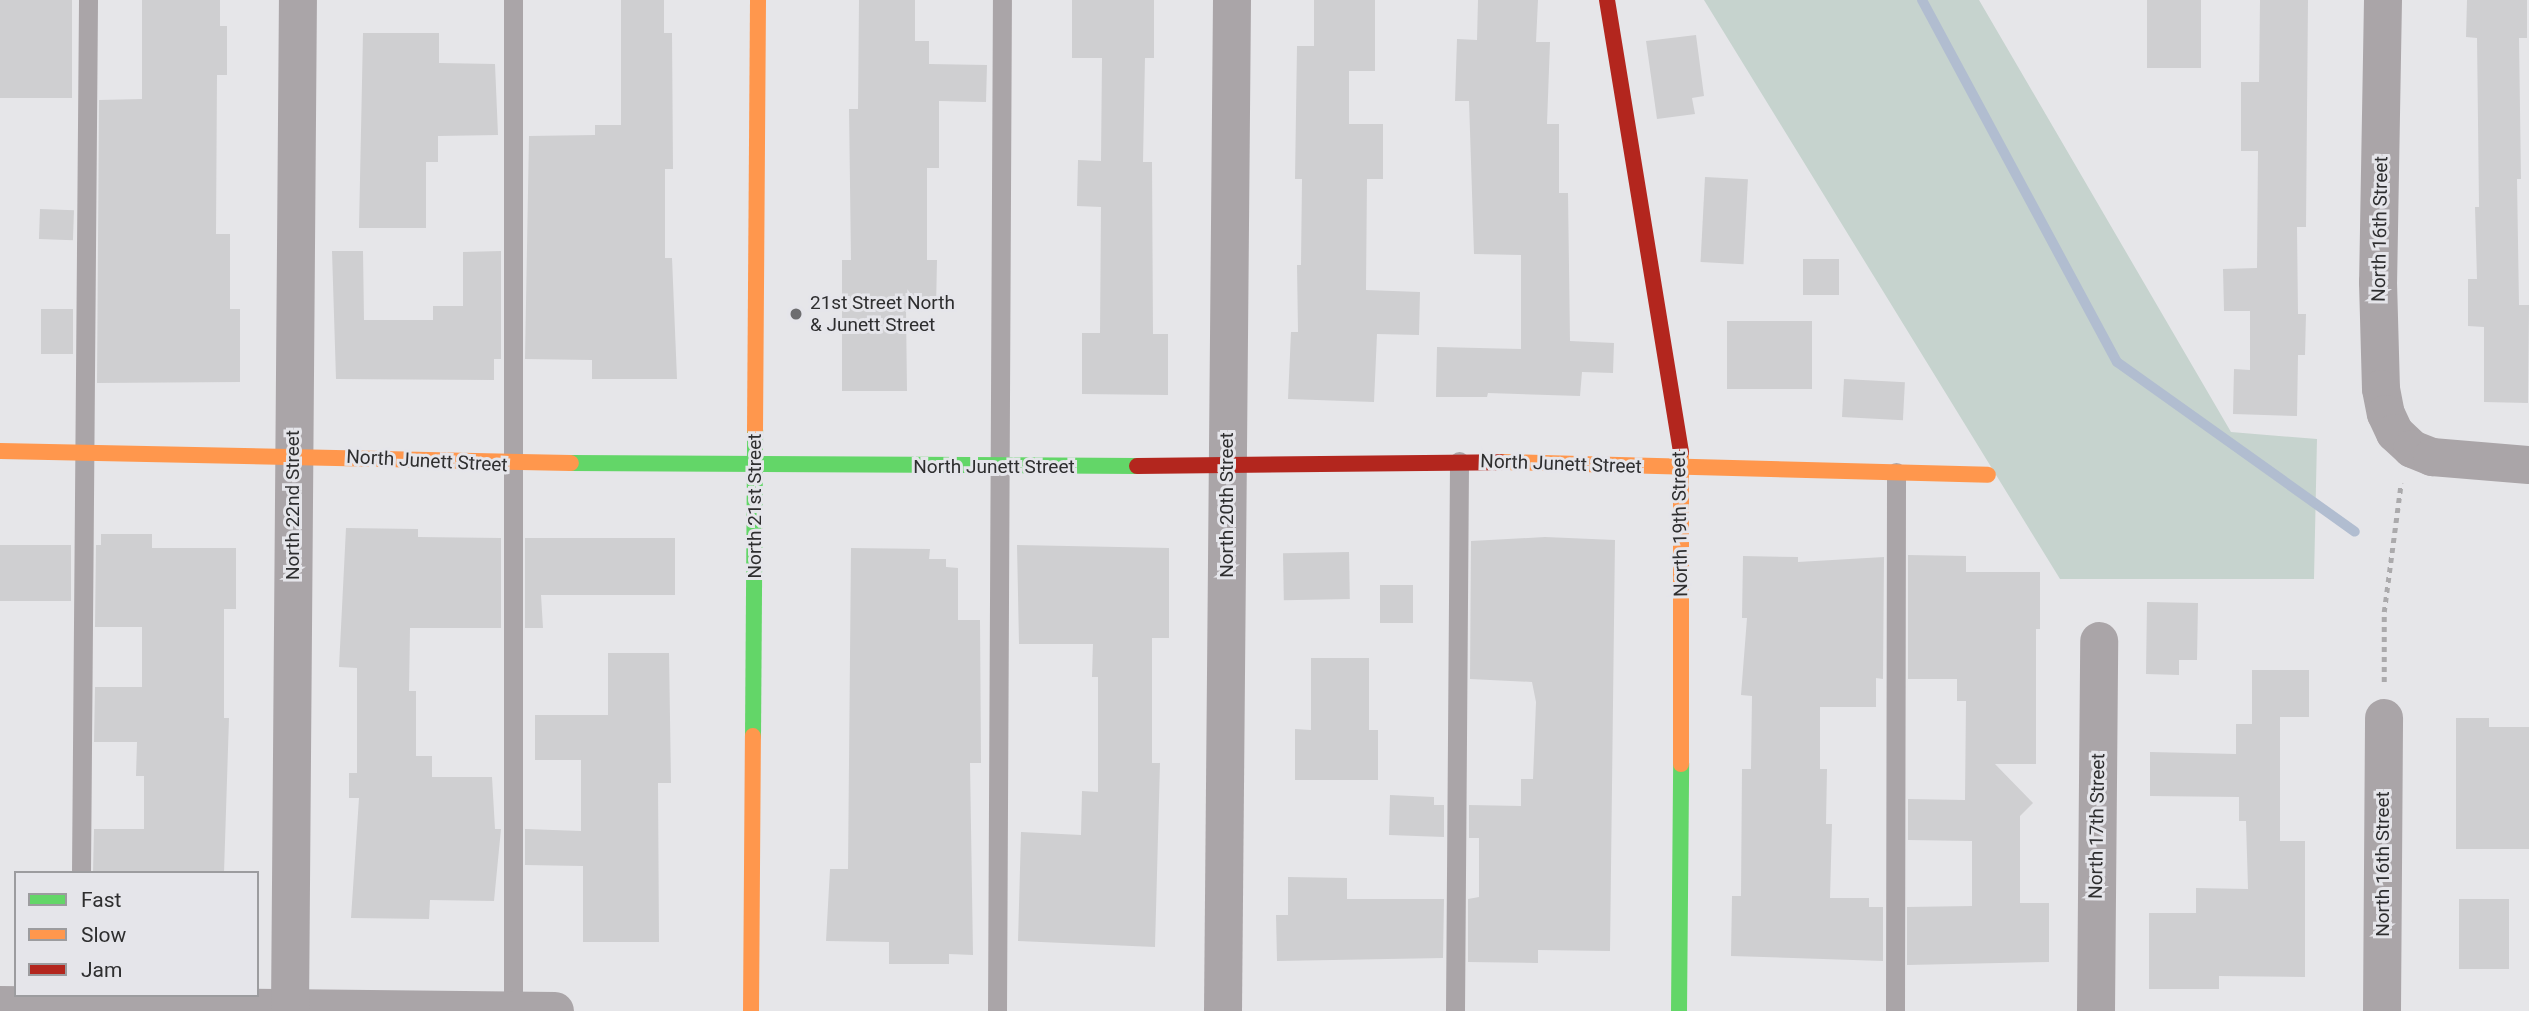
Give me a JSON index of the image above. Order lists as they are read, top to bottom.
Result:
{
  "streets": {
    "street": [
      "North 16th Street",
      "North Junett Street",
      "North 22nd Street",
      "North 20th Street",
      "North 21st Street",
      "North 19th Street",
      "North 17th Street"
    ]
  },
  "crossings": [
    ["North Junett Street", "North 22nd Street"],
    ["North Junett Street", "North 20th Street"],
    ["North Junett Street", "North 21st Street"],
    ["North Junett Street", "North 19th Street"]
  ],
  "places": ["21st Street North & Junett Street"],
  "legend": ["Fast", "Slow", "Jam"]
}
